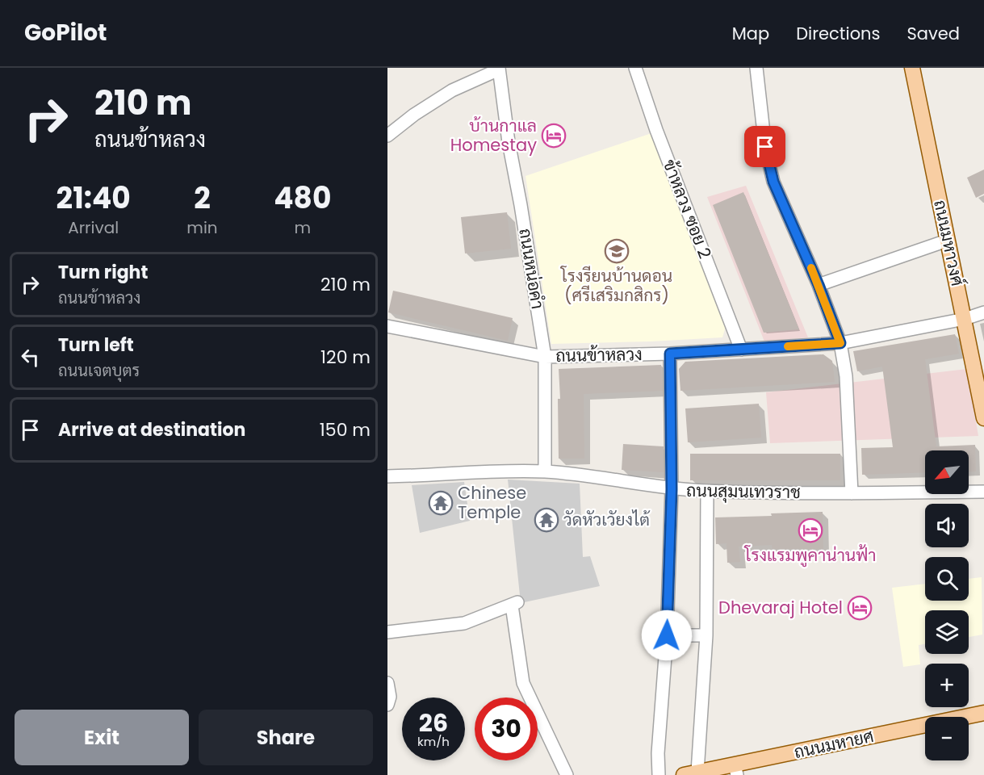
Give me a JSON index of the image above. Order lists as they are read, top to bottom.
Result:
{
  "streets": {
    "main road": ["ถนนมหาวงศ์", "ถนนมหายศ"],
    "street": [
      "ข้าหลวง ซอย 2",
      "ถนนหน่อคำ",
      "ถนนข้าหลวง",
      "ถนนสุมนเทวราช"
    ]
  },
  "crossings": [
    ["ข้าหลวง ซอย 2", "ถนนข้าหลวง"],
    ["ถนนมหาวงศ์", "ถนนข้าหลวง"],
    ["ถนนหน่อคำ", "ถนนข้าหลวง"],
    ["ถนนหน่อคำ", "ถนนสุมนเทวราช"]
  ],
  "places": {
    "hotel": ["บ้านกาแล Homestay", "โรงแรมพูคาน่านฟ้า", "Dhevaraj Hotel"],
    "school or university": ["โรงรียนบ้านดอน (ศรีเสริมกสิกร)"],
    "temple": ["Chinese Temple", "วัดหัวเวัยงไต้"]
  },
  "north": "bottom left",
  "page": {
    "header": "GoPilot",
    "nav": ["Map", "Directions", "Saved"],
    "turn": ["210 m", "ถนนข้าหลวง"],
    "eta": [
      "21:40",
      "Arrival",
      "2",
      "min",
      "480",
      "m"
    ],
    "list": [
      {
        "name": "Turn right",
        "note": "ถนนข้าหลวง",
        "value": "210 m"
      },
      {
        "name": "Turn left",
        "note": "ถนนเจตบุตร",
        "value": "120 m"
      },
      {
        "name": "Arrive at destination",
        "value": "150 m"
      }
    ],
    "map_buttons": ["+", "−"],
    "speed": "26 km/h",
    "limit": "30",
    "buttons": ["Exit", "Share"]
  }
}
